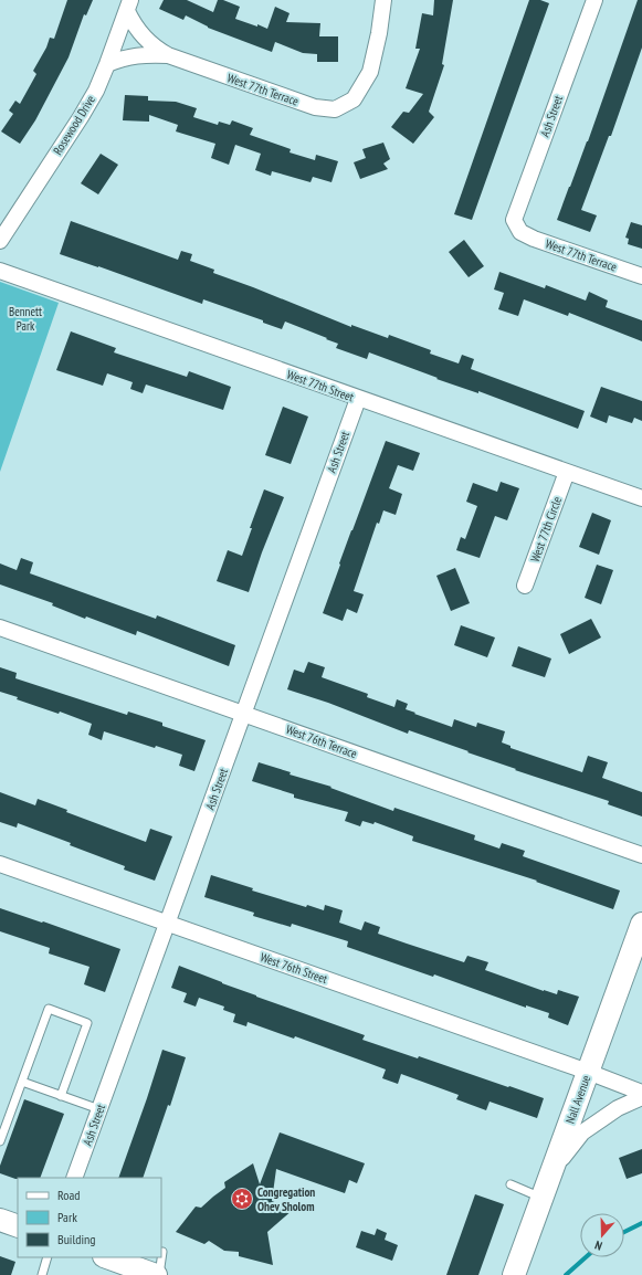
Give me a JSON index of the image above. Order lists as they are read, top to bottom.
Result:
{
  "streets": {
    "main road": ["Nall Avenue"],
    "street": [
      "West 77th Terrace",
      "Ash Street",
      "Rosewood Drive",
      "West 77th Street",
      "West 77th Circle",
      "West 76th Terrace",
      "West 76th Street"
    ]
  },
  "crossings": [
    ["West 77th Terrace", "Ash Street"],
    ["West 77th Terrace", "Rosewood Drive"],
    ["Ash Street", "West 77th Street"],
    ["Ash Street", "West 76th Terrace"],
    ["Ash Street", "West 76th Street"],
    ["West 77th Street", "West 77th Circle"],
    ["West 76th Street", "Nall Avenue"]
  ],
  "parks": ["Bennett Park"],
  "places": {
    "synagogue": ["Congregation Ohev Sholom"]
  },
  "legend": ["Road", "Park", "Building"],
  "north": "bottom"
}
